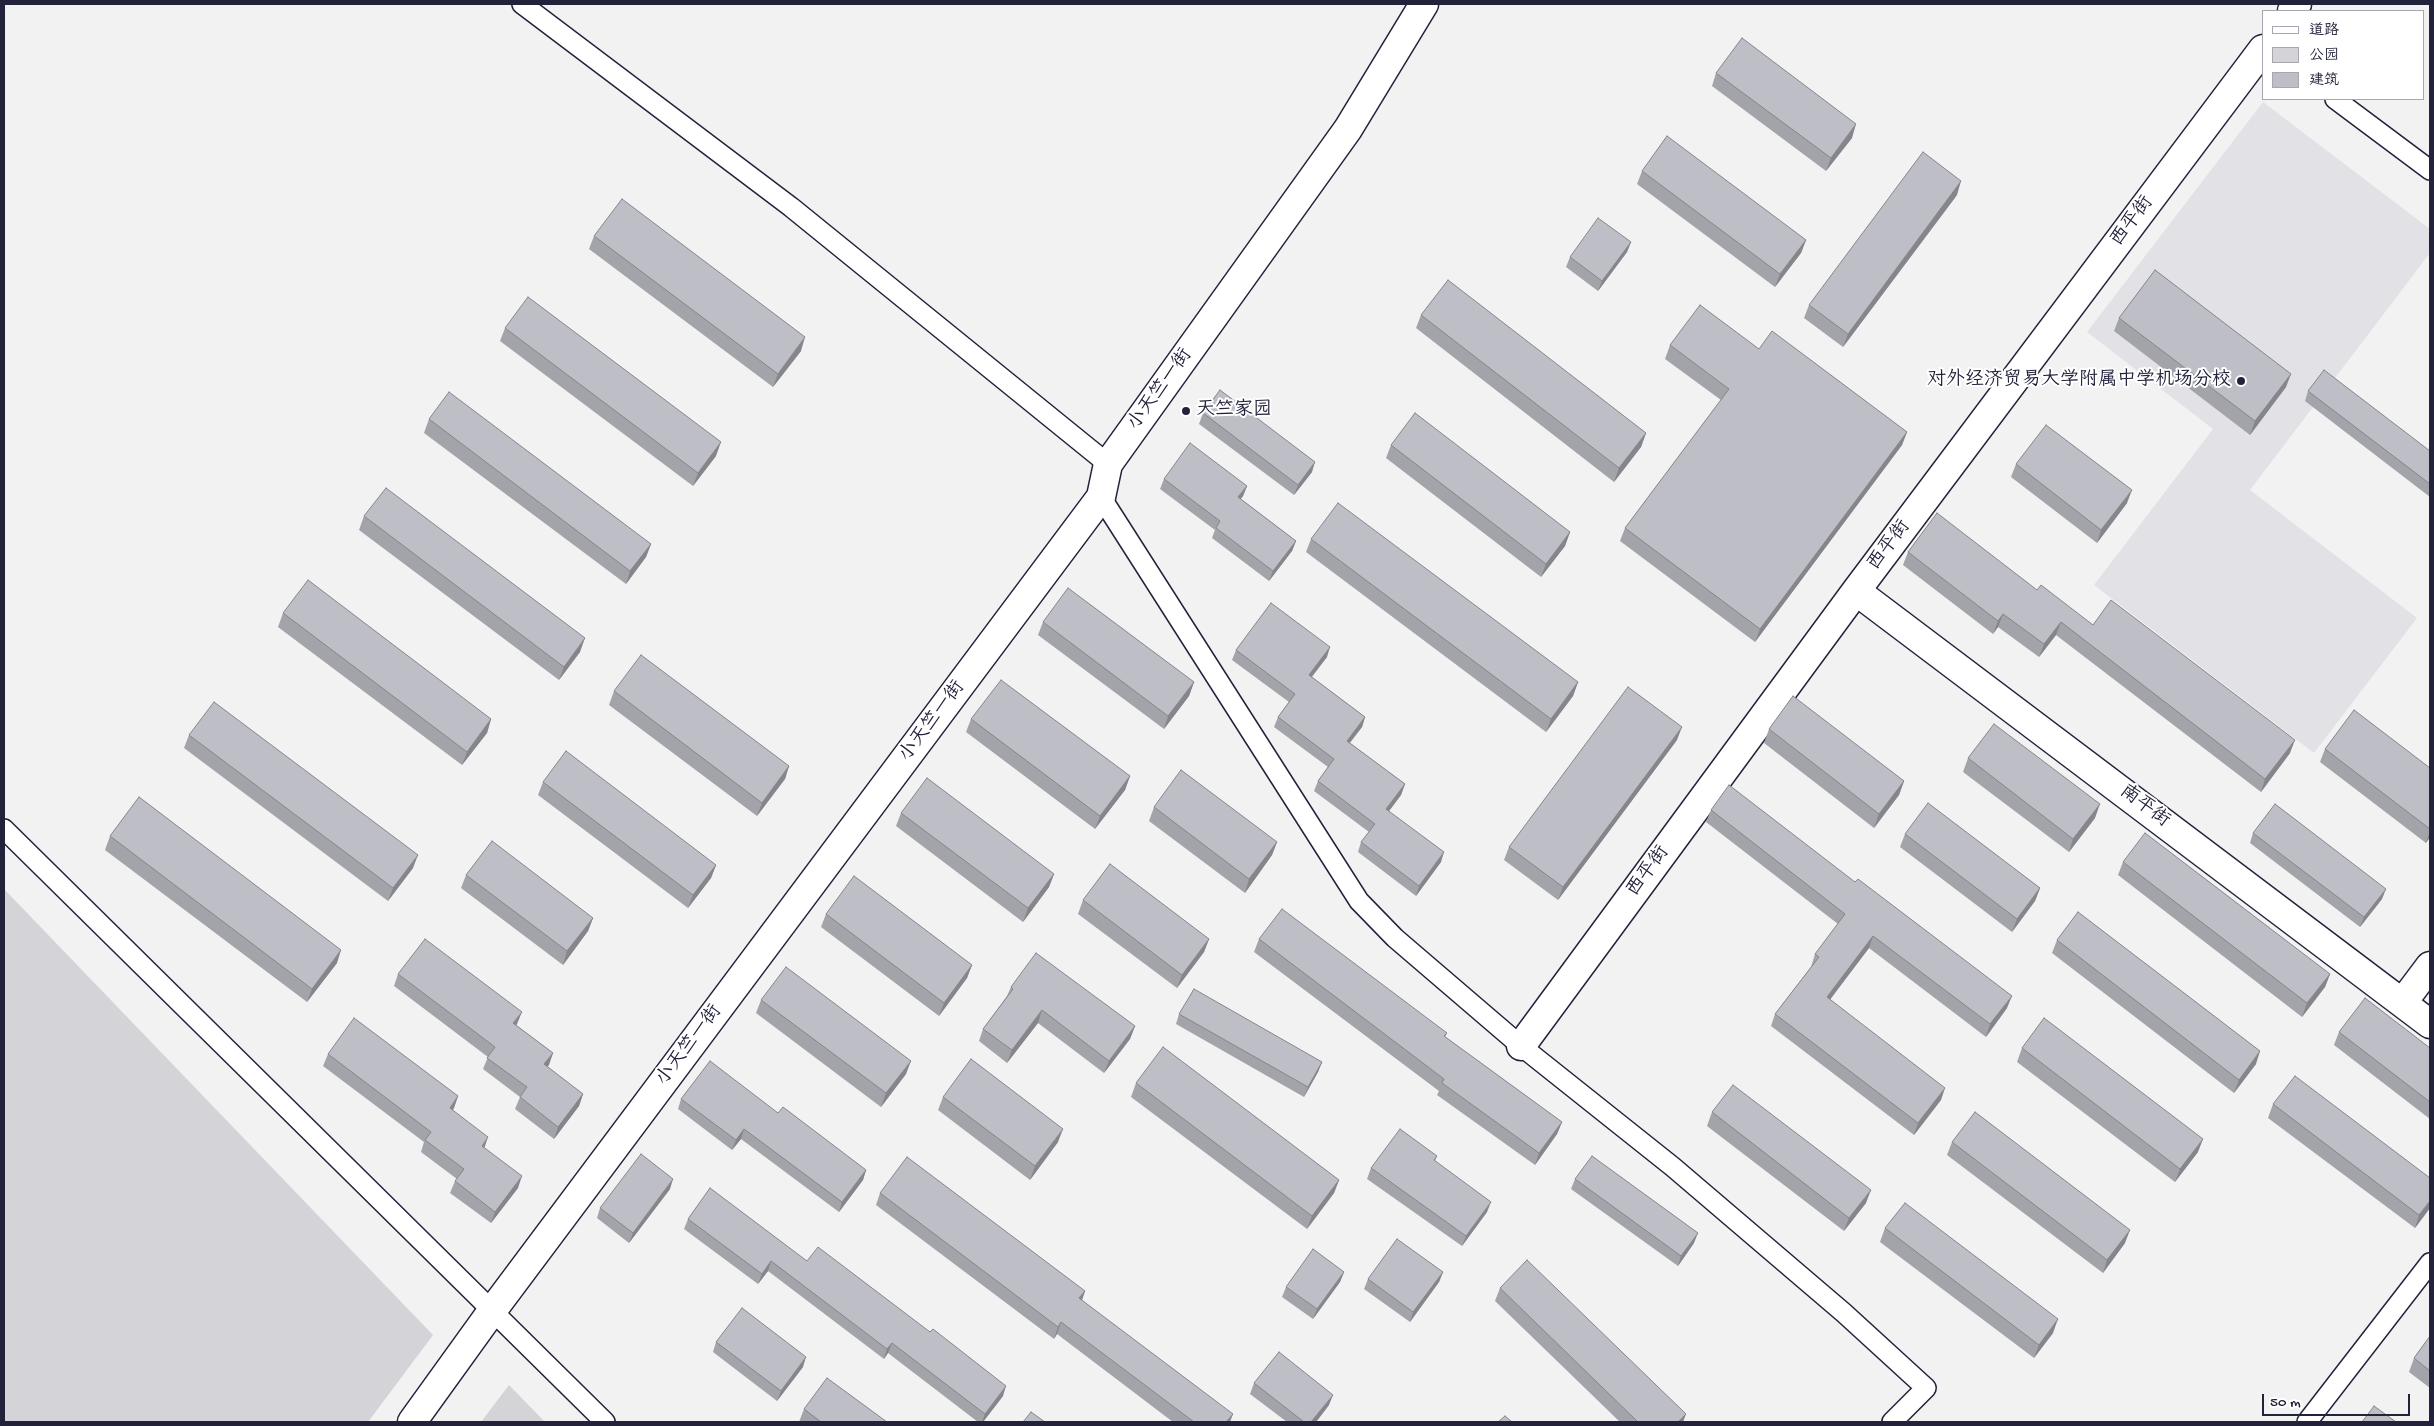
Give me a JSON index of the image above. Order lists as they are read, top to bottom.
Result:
{
  "streets": {
    "street": ["西平街", "小天竺一街", "南平街"]
  },
  "crossings": [
    ["西平街", "南平街"]
  ],
  "places": ["对外经济贸易大学附属中学机场分校", "天竺家园"],
  "legend": ["道路", "公园", "建筑"],
  "scale_bar": "50 m"
}
